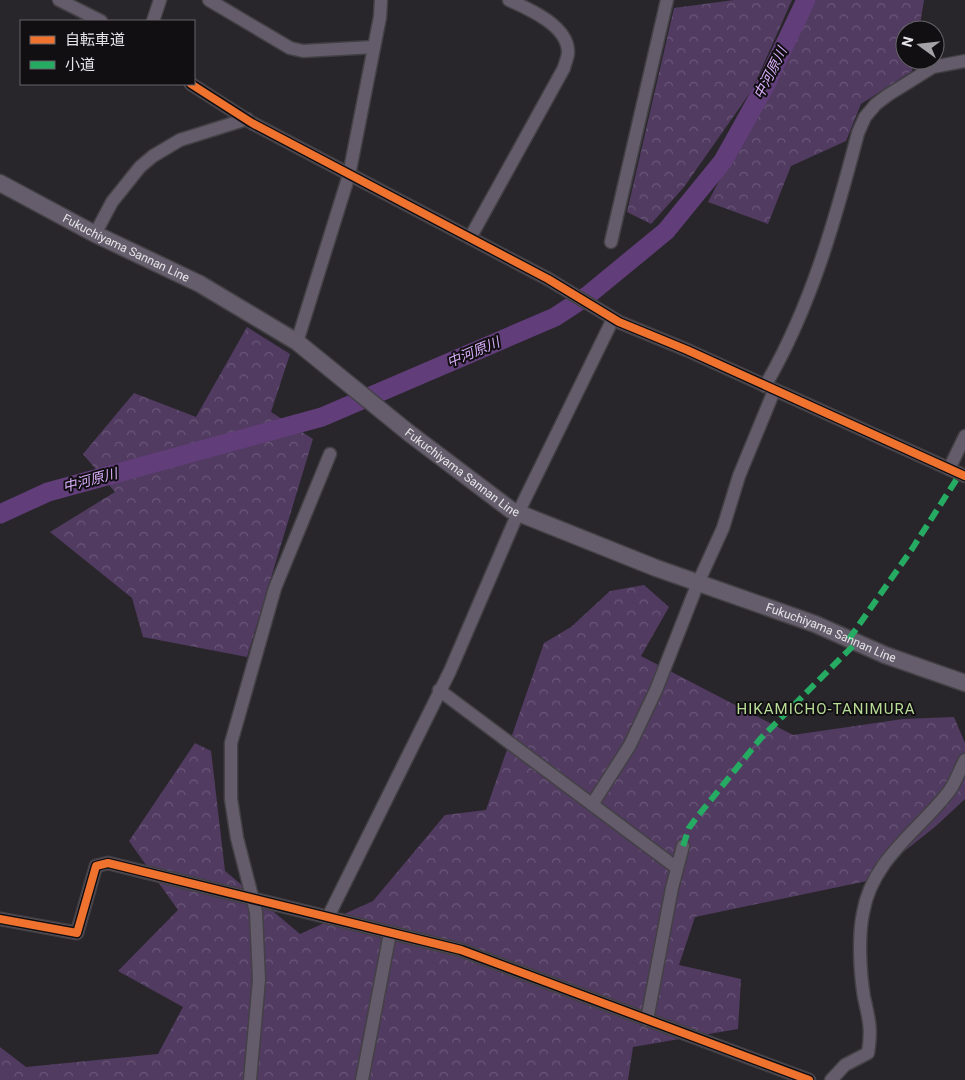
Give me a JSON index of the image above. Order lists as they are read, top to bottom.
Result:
{
  "streets": {
    "main road": ["Fukuchiyama Sannan Line"]
  },
  "districts": ["HIKAMICHO-TANIMURA"],
  "water": ["中河原川"],
  "legend": ["自転車道", "小道"],
  "north": "left"
}
